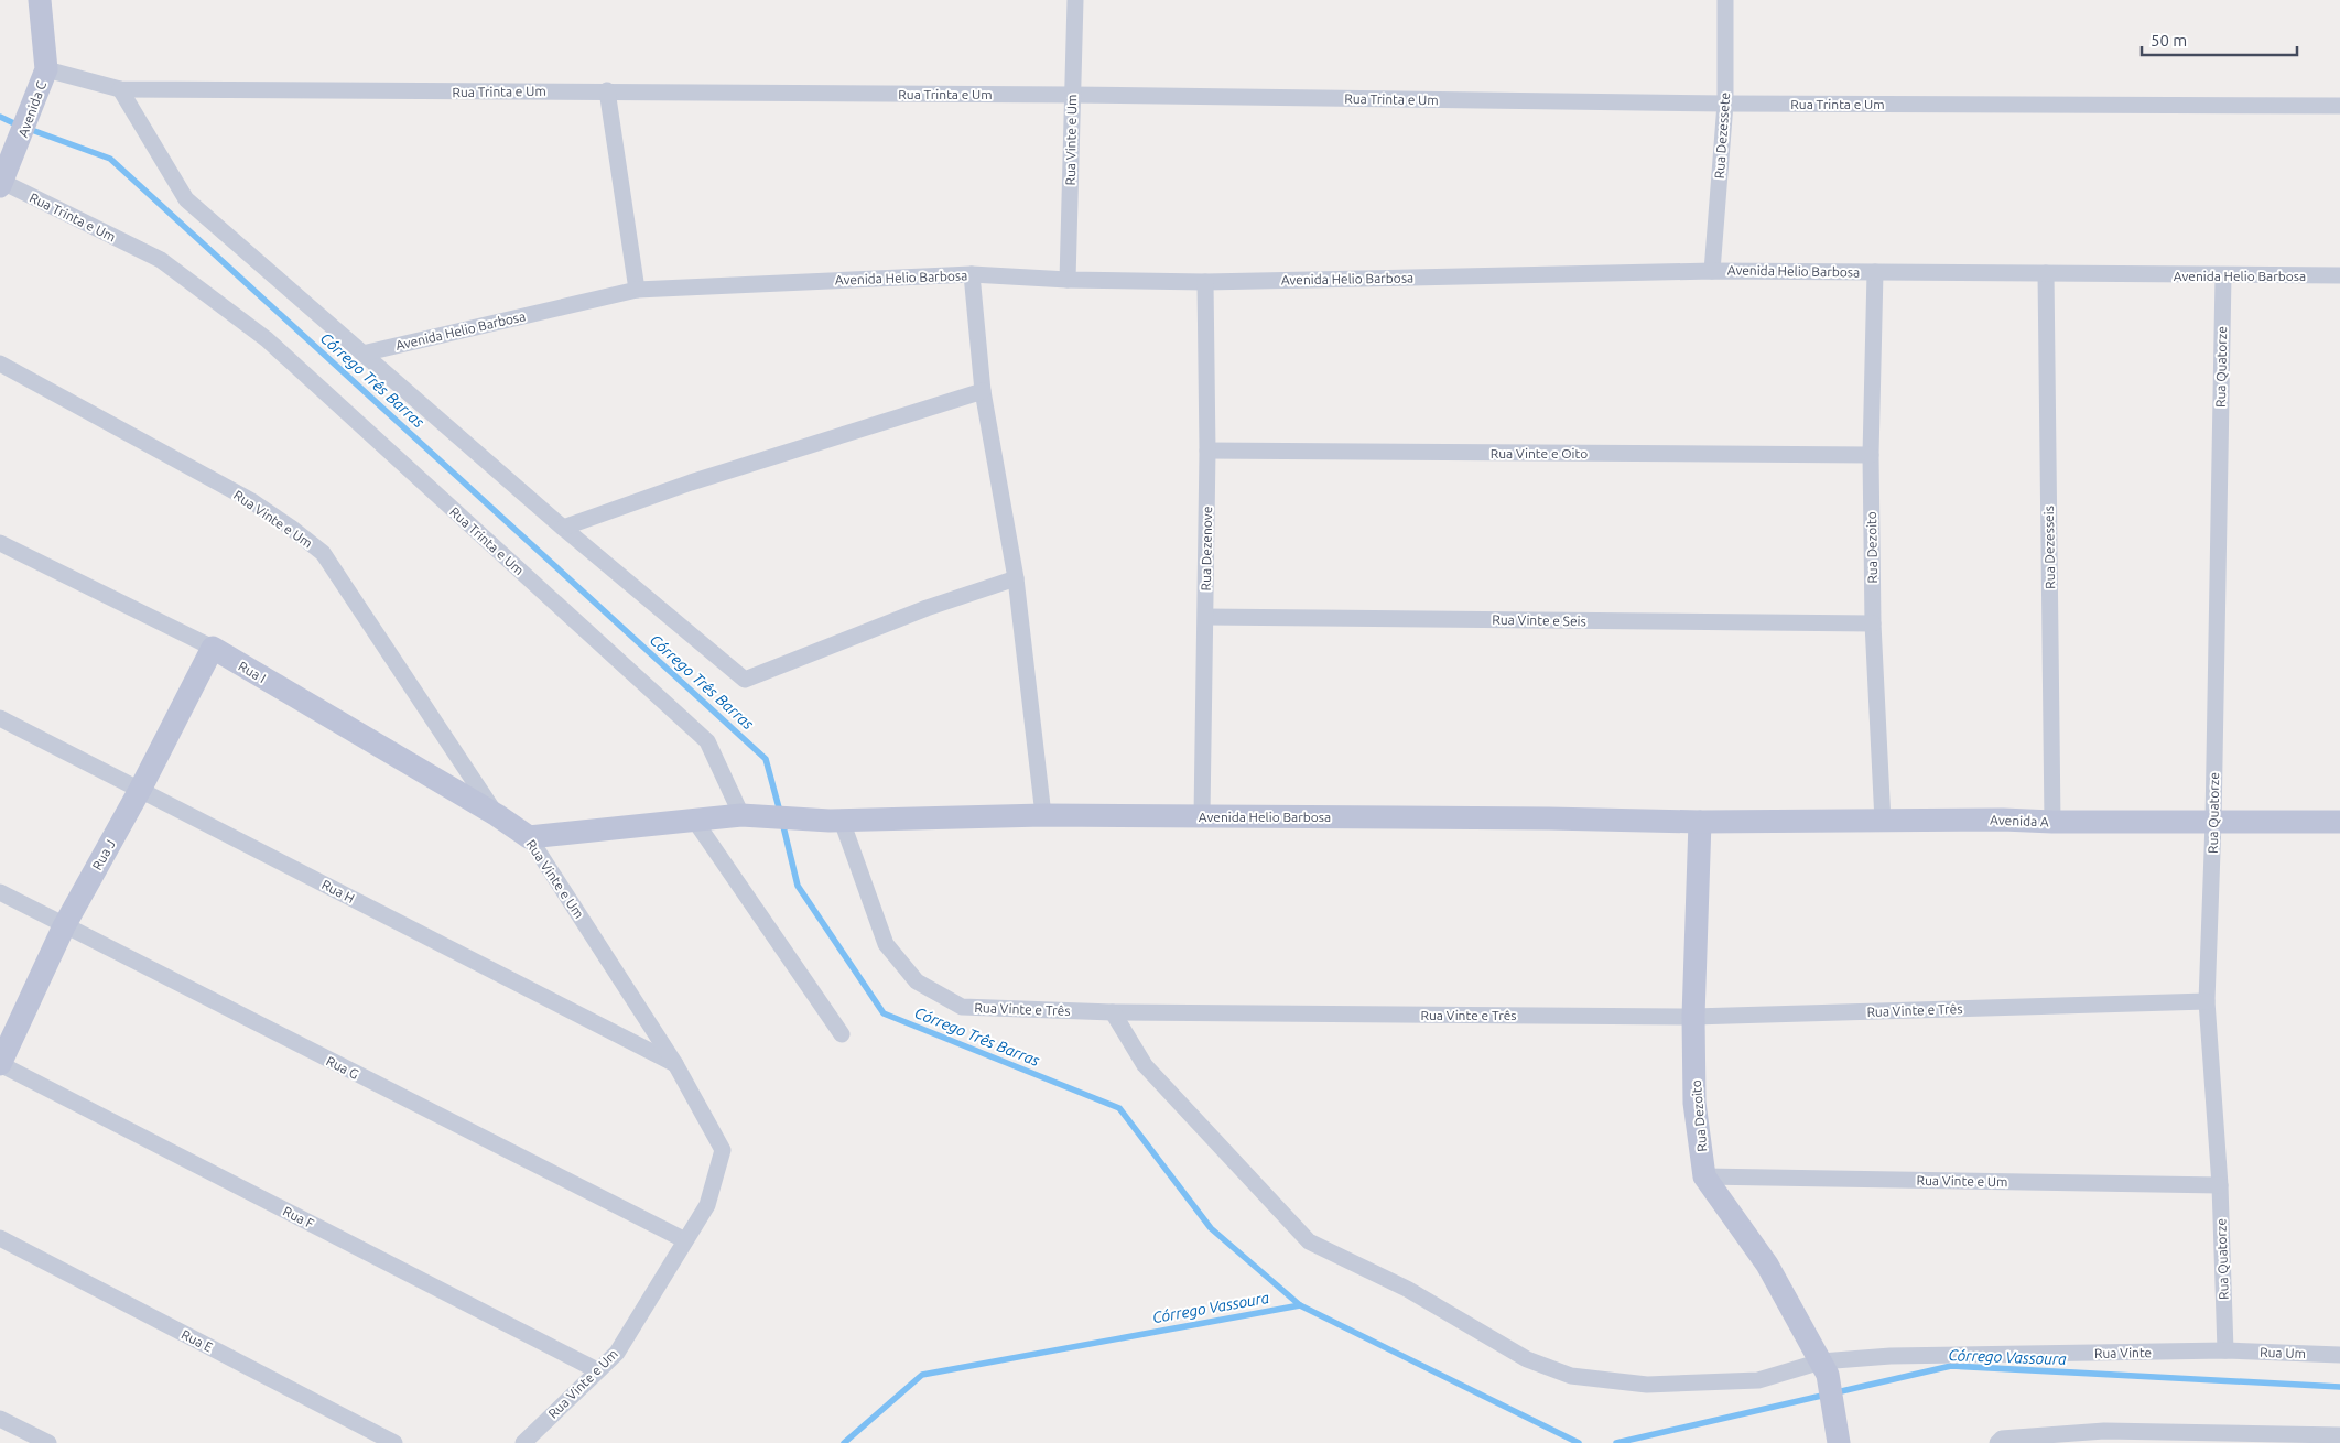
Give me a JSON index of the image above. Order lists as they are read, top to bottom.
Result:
{
  "streets": {
    "street": [
      "Rua Trinta e Um",
      "Avenida C",
      "Rua Dezessete",
      "Rua Vinte e Um",
      "Avenida Helio Barbosa",
      "Rua Quatorze",
      "Rua Vinte e Oito",
      "Rua Dezoito",
      "Rua Dezesseis",
      "Rua Dezenove",
      "Rua Vinte e Seis",
      "Rua I",
      "Avenida A",
      "Rua J",
      "Rua H",
      "Rua Vinte e Três",
      "Rua G",
      "Rua F",
      "Rua E",
      "Rua Vinte",
      "Rua Um"
    ]
  },
  "crossings": [
    ["Rua Trinta e Um", "Avenida C"],
    ["Rua Trinta e Um", "Rua Dezessete"],
    ["Rua Trinta e Um", "Rua Vinte e Um"],
    ["Rua Trinta e Um", "Avenida Helio Barbosa"],
    ["Rua Dezessete", "Avenida Helio Barbosa"],
    ["Rua Vinte e Um", "Avenida Helio Barbosa"],
    ["Rua Vinte e Um", "Rua Quatorze"],
    ["Rua Vinte e Um", "Rua Dezoito"],
    ["Rua Vinte e Um", "Rua I"],
    ["Rua Vinte e Um", "Rua H"],
    ["Rua Vinte e Um", "Rua G"],
    ["Rua Vinte e Um", "Rua F"],
    ["Avenida Helio Barbosa", "Rua Quatorze"],
    ["Avenida Helio Barbosa", "Rua Dezoito"],
    ["Avenida Helio Barbosa", "Rua Dezesseis"],
    ["Avenida Helio Barbosa", "Rua Dezenove"],
    ["Avenida Helio Barbosa", "Avenida A"],
    ["Avenida Helio Barbosa", "Rua Vinte e Três"],
    ["Rua Quatorze", "Avenida A"],
    ["Rua Quatorze", "Rua Vinte e Três"],
    ["Rua Quatorze", "Rua Vinte"],
    ["Rua Quatorze", "Rua Um"],
    ["Rua Vinte e Oito", "Rua Dezoito"],
    ["Rua Vinte e Oito", "Rua Dezenove"],
    ["Rua Dezoito", "Rua Vinte e Seis"],
    ["Rua Dezoito", "Avenida A"],
    ["Rua Dezoito", "Rua Vinte e Três"],
    ["Rua Dezoito", "Rua Vinte"],
    ["Rua Dezesseis", "Avenida A"],
    ["Rua Dezenove", "Rua Vinte e Seis"],
    ["Rua I", "Rua J"],
    ["Rua J", "Rua H"],
    ["Rua J", "Rua G"],
    ["Rua J", "Rua F"],
    ["Rua Vinte e Três", "Rua Vinte"],
    ["Rua Vinte", "Rua Um"]
  ],
  "water": ["Córrego Três Barras", "Córrego Vassoura"],
  "scale_bar": "50 m"
}
